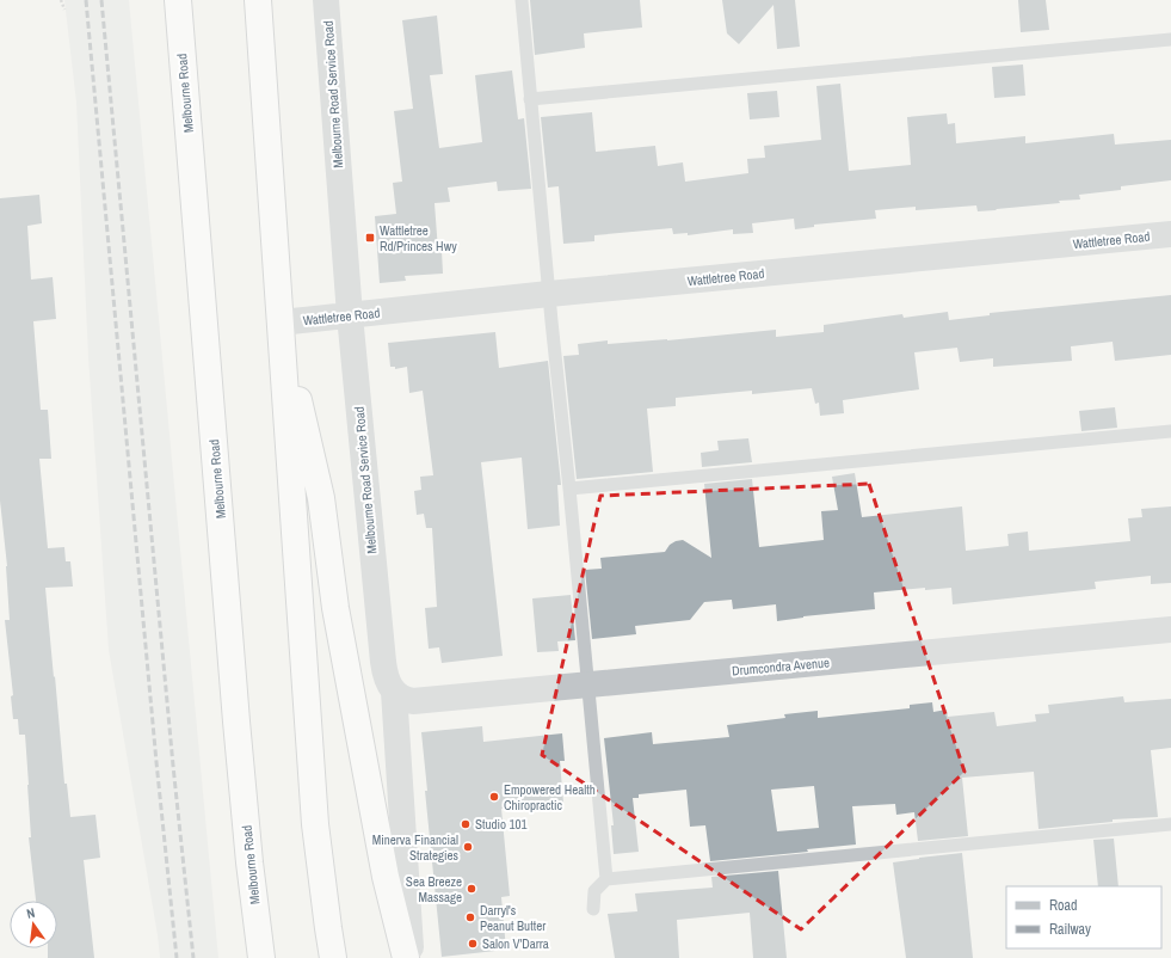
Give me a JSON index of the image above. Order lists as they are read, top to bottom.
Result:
{
  "streets": {
    "highway": ["Melbourne Road"],
    "street": ["Melbourne Road Service Road", "Wattletree Road", "Drumcondra Avenue"]
  },
  "crossings": [
    ["Melbourne Road Service Road", "Wattletree Road"],
    ["Melbourne Road Service Road", "Drumcondra Avenue"]
  ],
  "places": {
    "transit": ["Wattletree Rd/Princes Hwy"],
    "other": [
      "Empowered Health Chiropractic",
      "Studio 101",
      "Minerva Financial Strategies",
      "Sea Breeze Massage",
      "Darryl's Peanut Butter",
      "Salon V'Darra"
    ]
  },
  "legend": ["Road", "Railway"],
  "north": "top"
}
